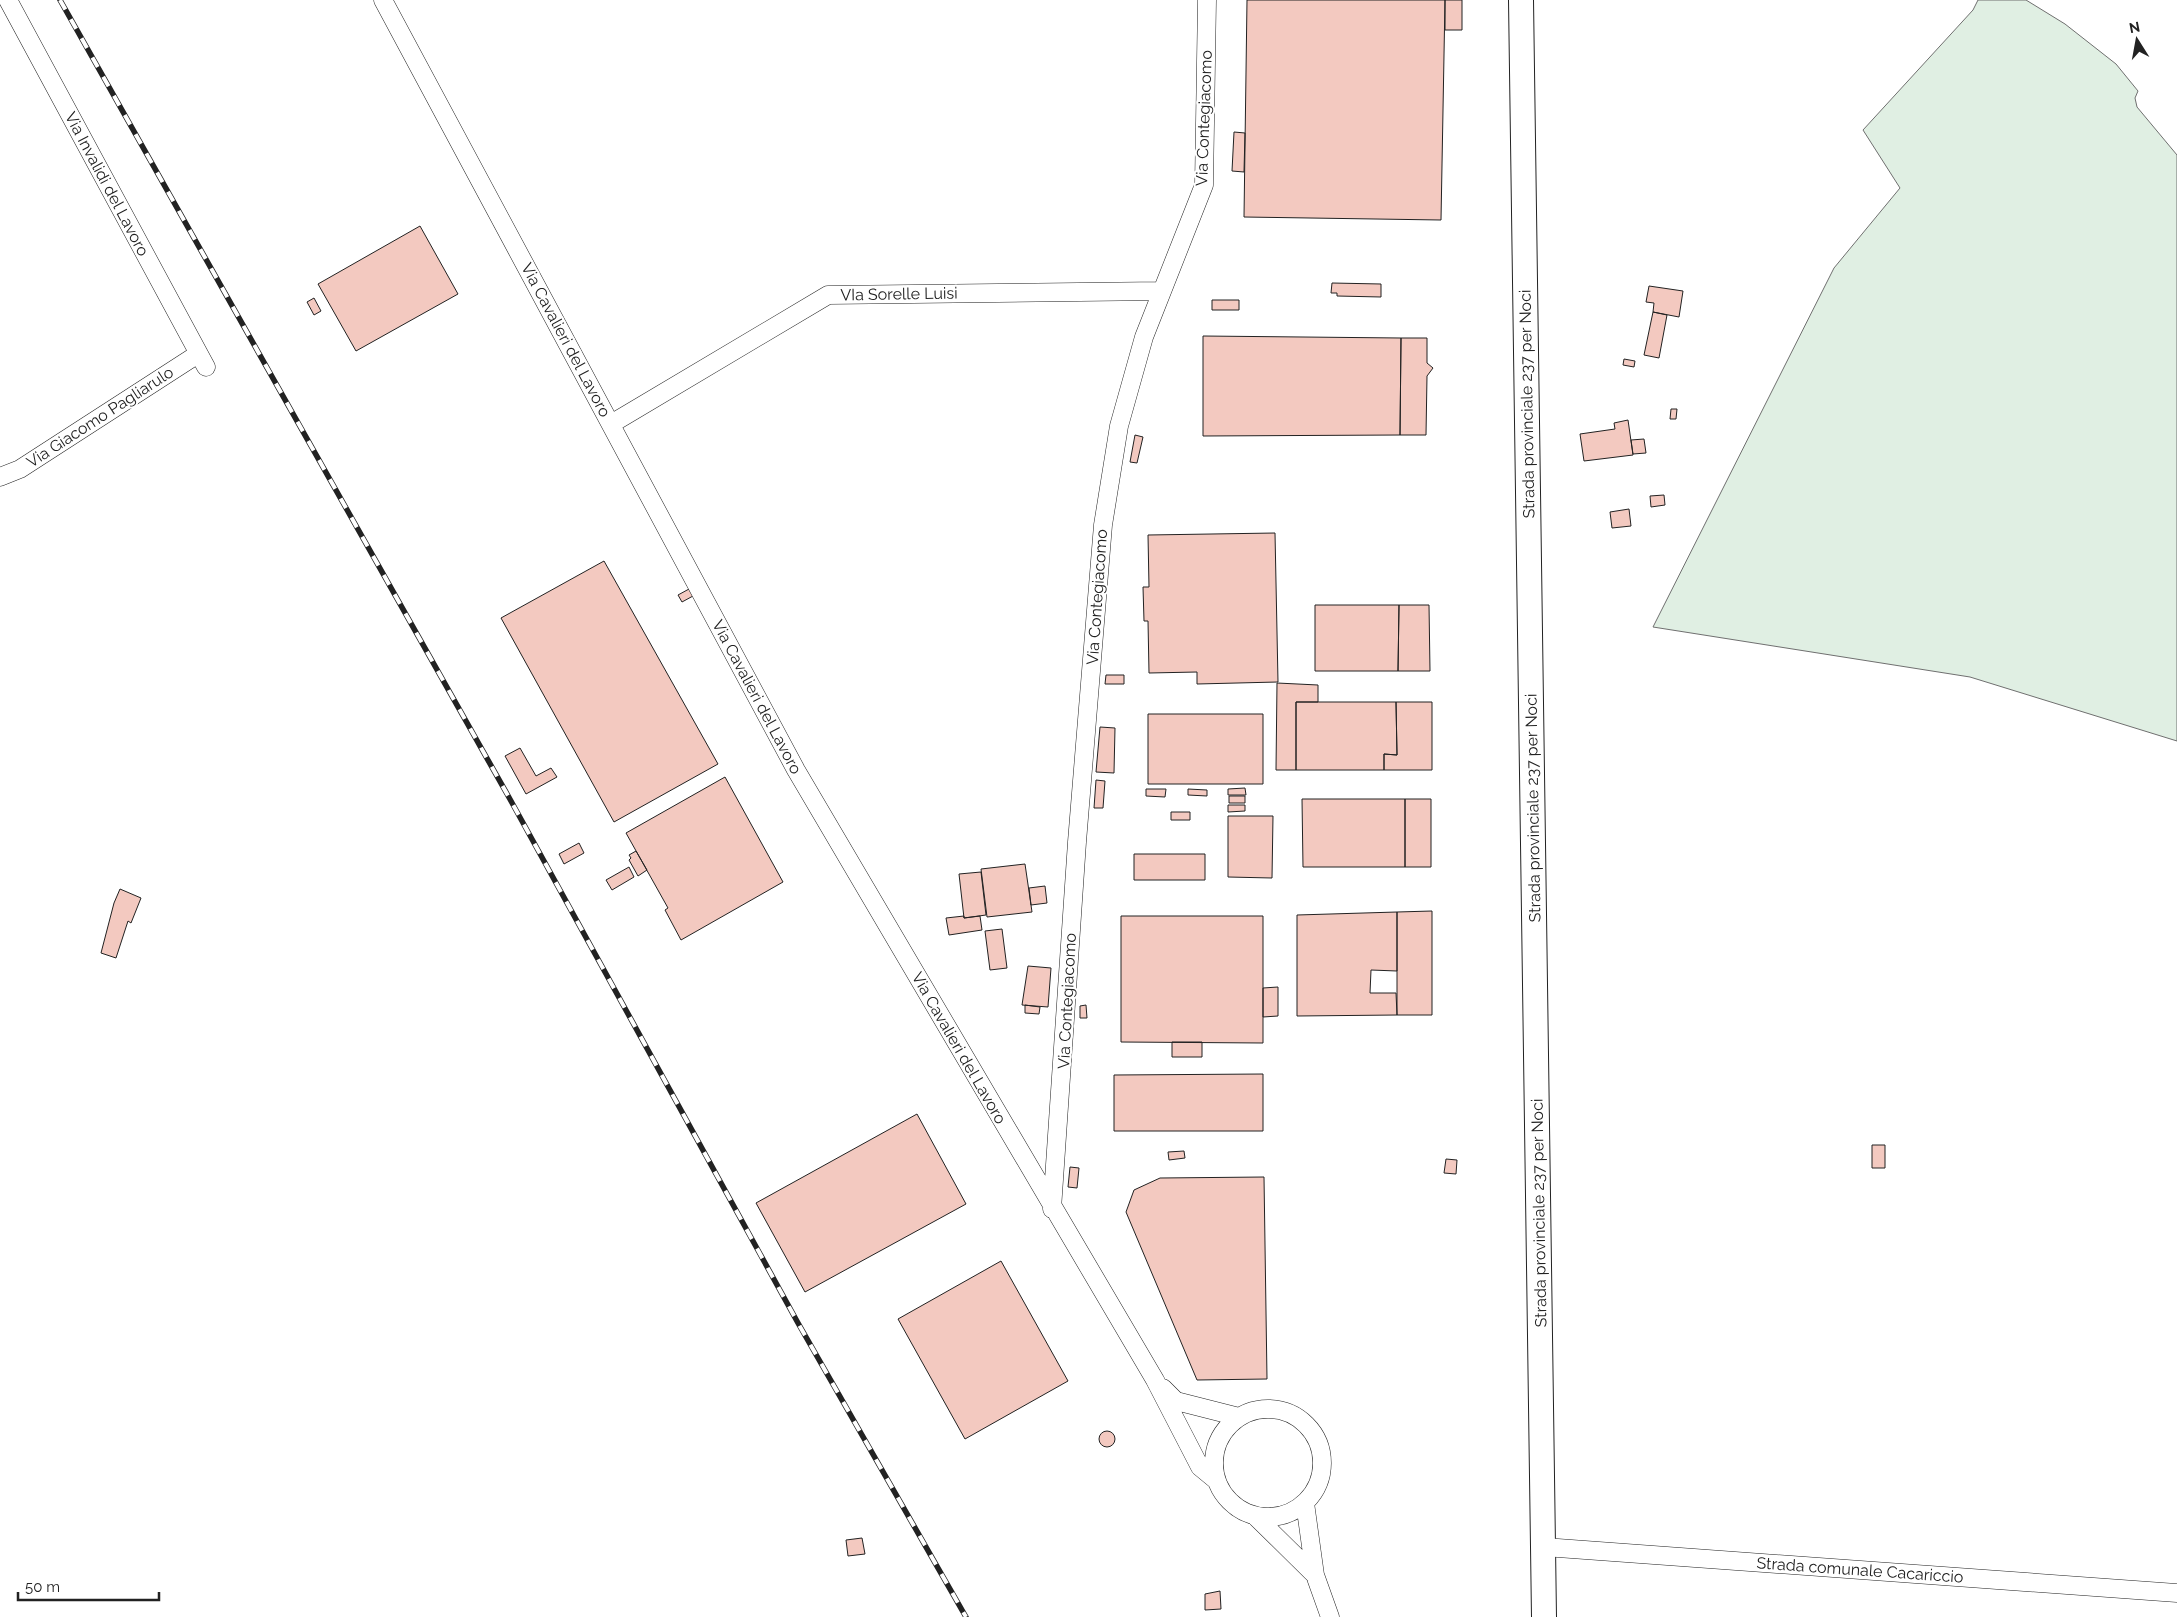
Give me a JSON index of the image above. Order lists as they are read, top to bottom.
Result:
{
  "streets": {
    "main road": ["Strada provinciale 237 per Noci"],
    "street": [
      "Via Contegiacomo",
      "Via Invalidi del Lavoro",
      "VIa Sorelle Luisi",
      "Via Cavalieri del Lavoro",
      "Via Giacomo Pagliarulo",
      "Strada comunale Cacariccio"
    ]
  },
  "crossings": [
    ["Via Contegiacomo", "VIa Sorelle Luisi"],
    ["Via Contegiacomo", "Via Cavalieri del Lavoro"],
    ["Via Invalidi del Lavoro", "Via Giacomo Pagliarulo"],
    ["VIa Sorelle Luisi", "Via Cavalieri del Lavoro"],
    ["Strada provinciale 237 per Noci", "Strada comunale Cacariccio"]
  ],
  "scale_bar": "50 m",
  "north": "top"
}
